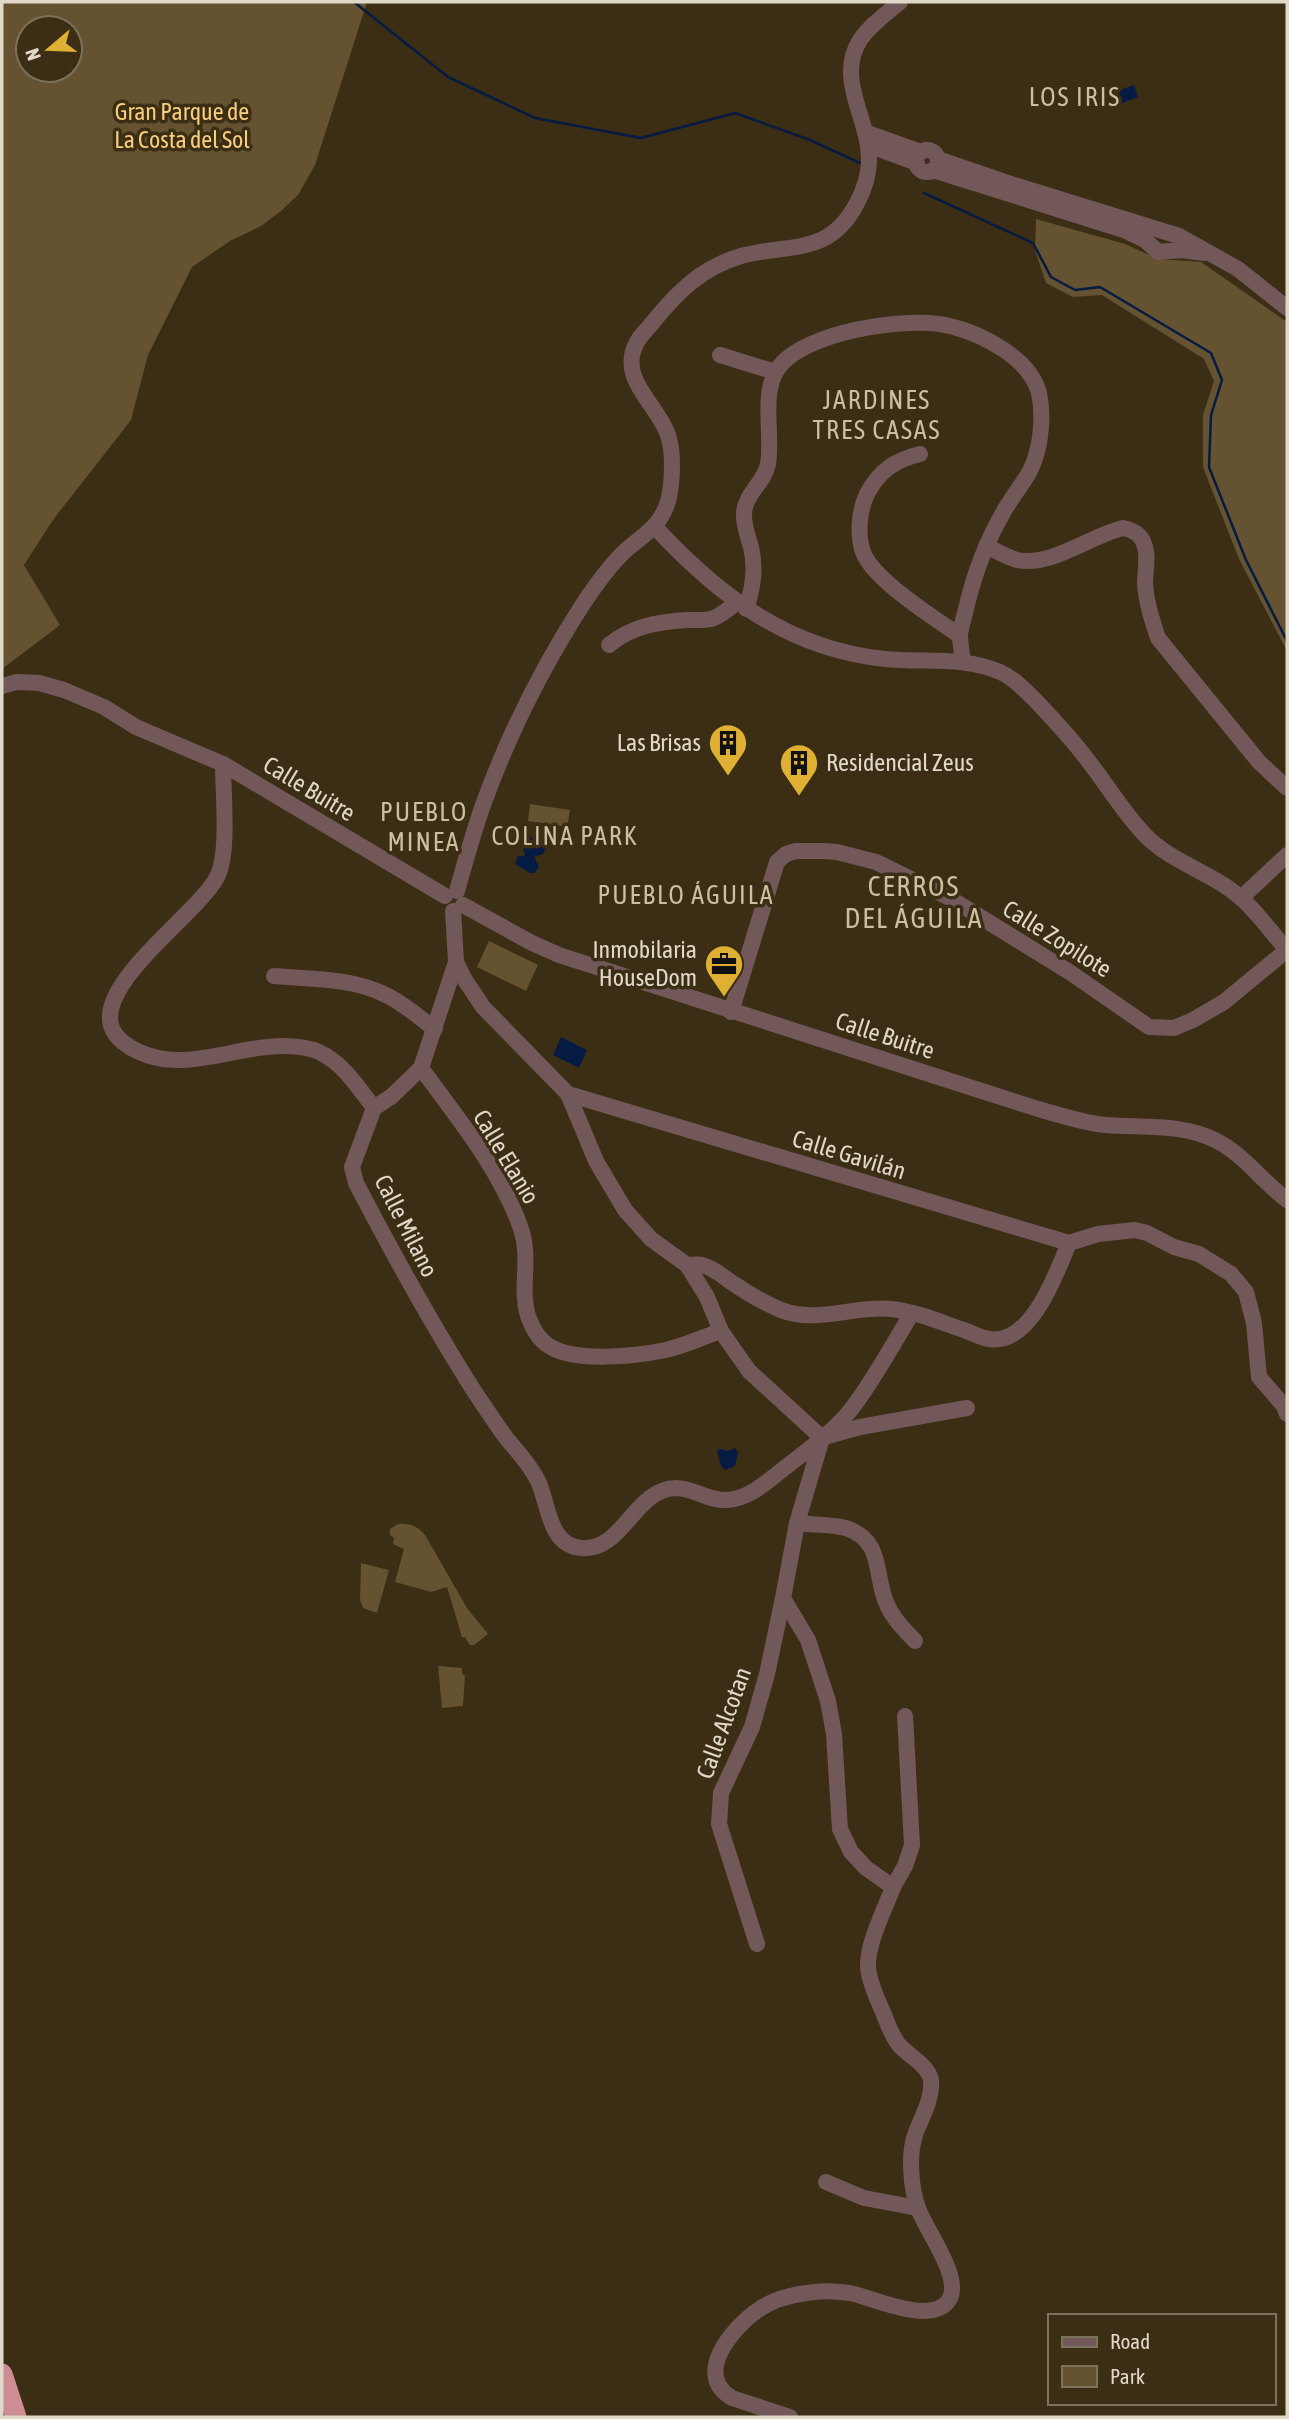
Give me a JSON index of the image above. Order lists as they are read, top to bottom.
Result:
{
  "streets": {
    "street": [
      "Calle Buitre",
      "Calle Zopilote",
      "Calle Gavilán",
      "Calle Elanio",
      "Calle Milano",
      "Calle Alcotan"
    ]
  },
  "crossings": [
    ["Calle Buitre", "Calle Zopilote"],
    ["Calle Milano", "Calle Alcotan"]
  ],
  "districts": [
    "LOS IRIS",
    "JARDINES TRES CASAS",
    "PUEBLO MINEA",
    "COLINA PARK",
    "CERROS DEL ÁGUILA",
    "PUEBLO ÁGUILA"
  ],
  "parks": ["Gran Parque de La Costa del Sol"],
  "places": {
    "building": ["Las Brisas", "Residencial Zeus"],
    "office": ["Inmobilaria HouseDom"]
  },
  "legend": ["Road", "Park"],
  "north": "left"
}
